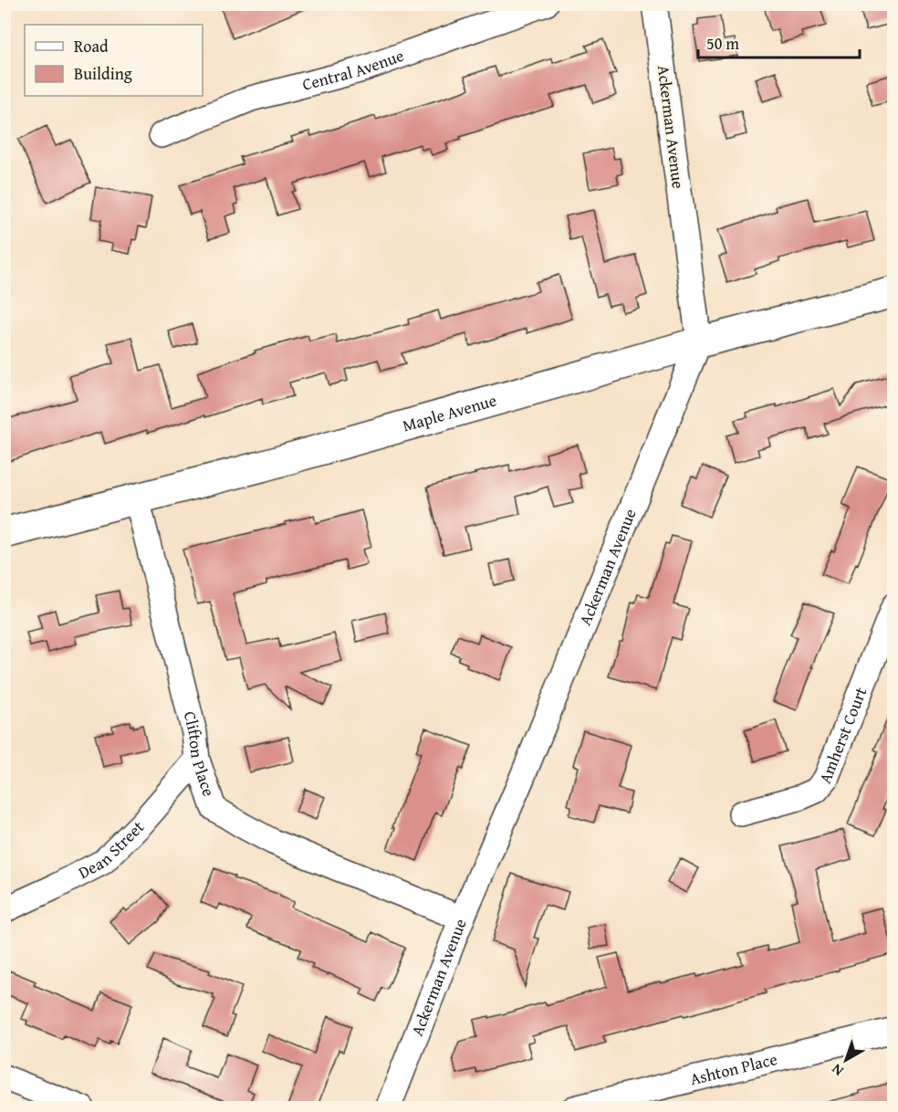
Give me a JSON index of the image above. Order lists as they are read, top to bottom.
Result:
{
  "streets": {
    "main road": ["Maple Avenue"],
    "street": [
      "Central Avenue",
      "Ackerman Avenue",
      "Amherst Court",
      "Clifton Place",
      "Dean Street",
      "Ashton Place"
    ]
  },
  "crossings": [
    ["Ackerman Avenue", "Maple Avenue"],
    ["Ackerman Avenue", "Clifton Place"],
    ["Maple Avenue", "Clifton Place"],
    ["Clifton Place", "Dean Street"]
  ],
  "legend": ["Road", "Building"],
  "scale_bar": "50 m",
  "north": "bottom left"
}
